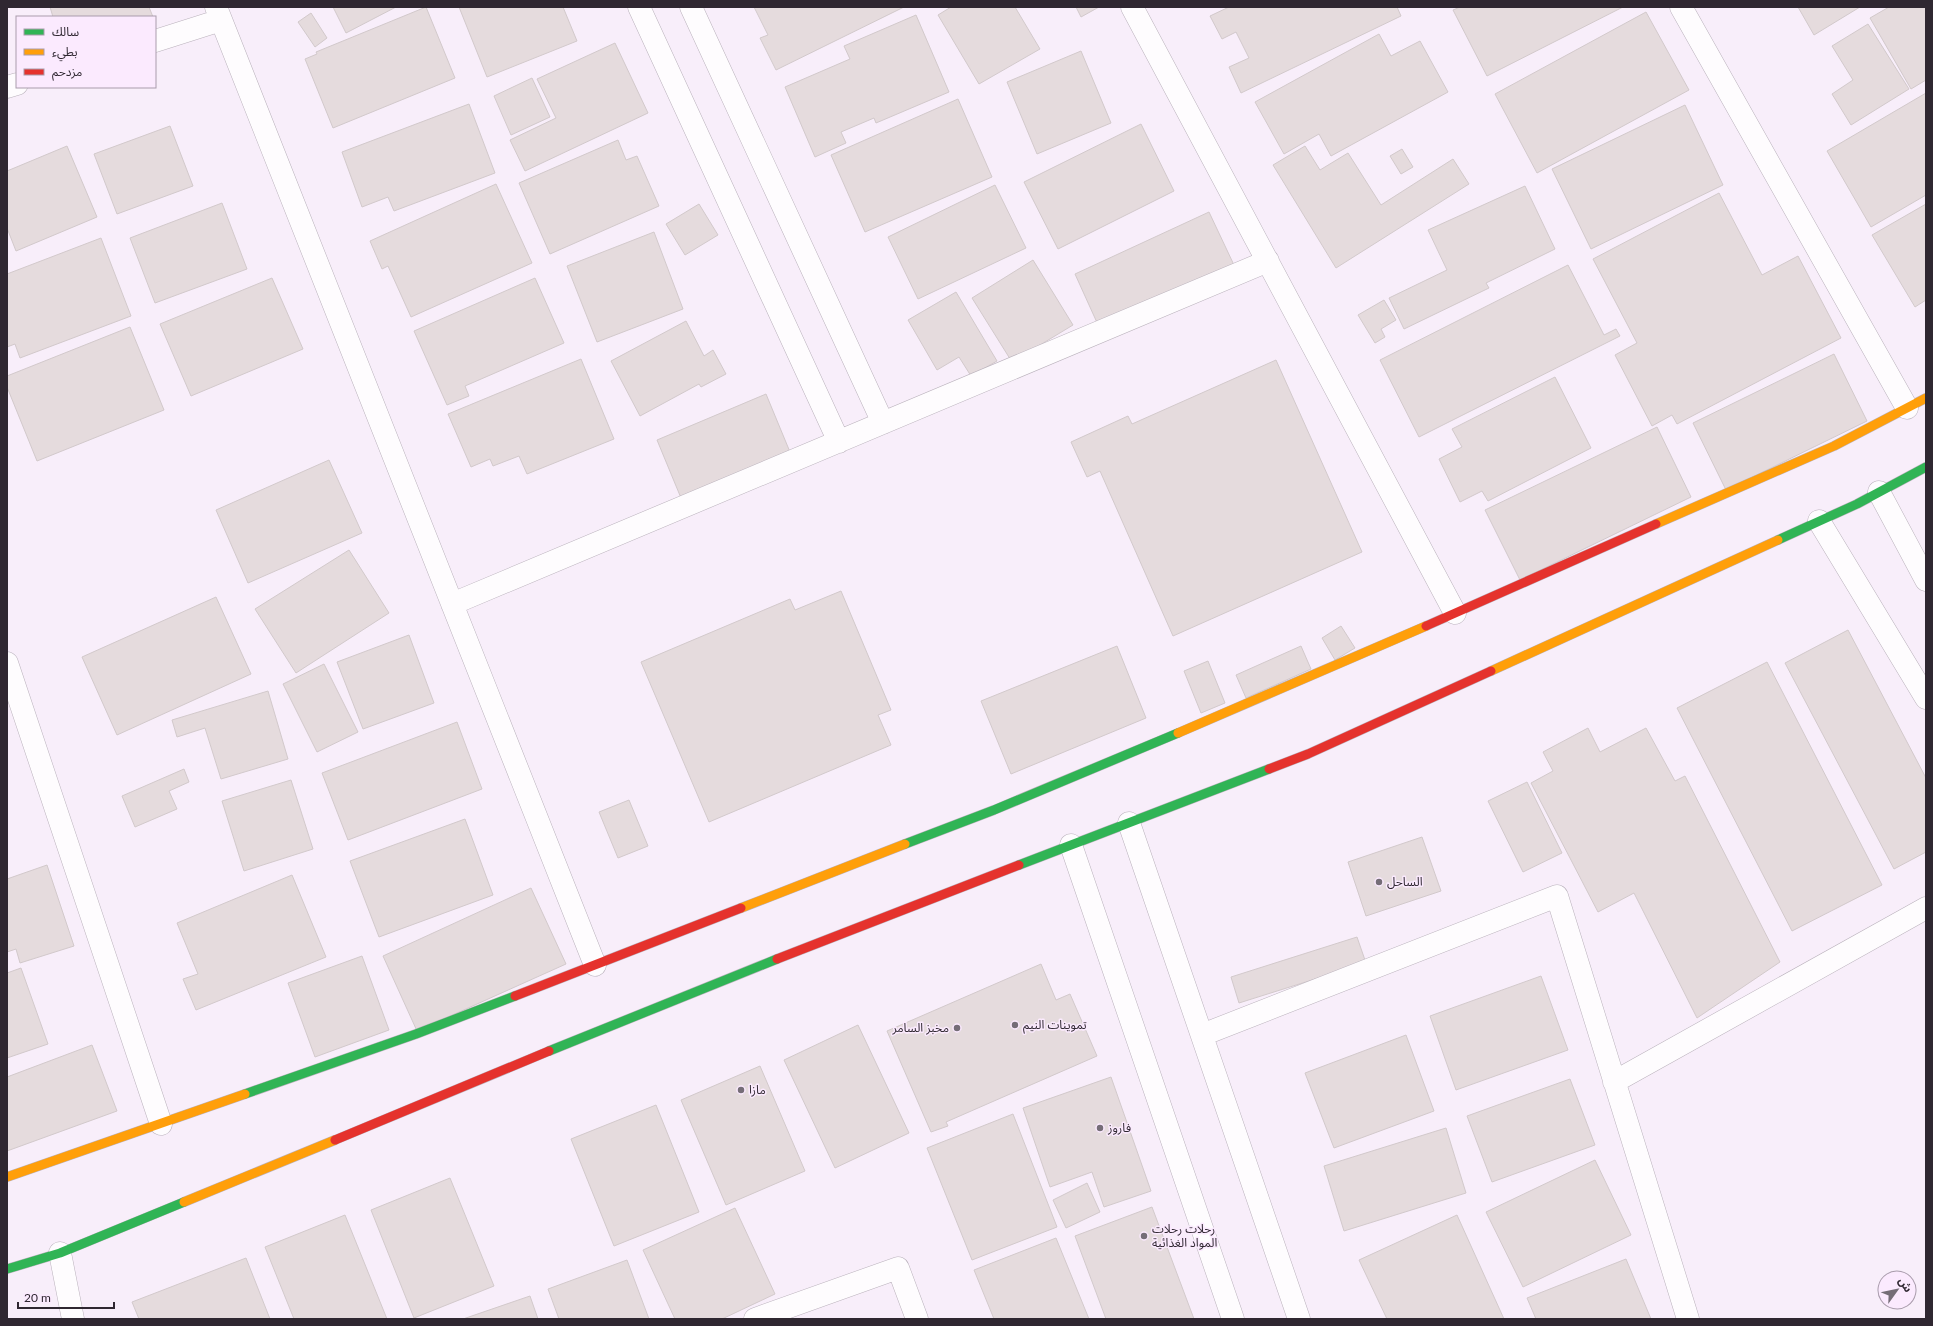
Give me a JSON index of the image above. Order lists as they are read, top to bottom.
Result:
{
  "places": [
    "الساحل",
    "تموينات النيم",
    "مخبز السامر",
    "مازا",
    "فاروز",
    "رحلات رحلات المواد الغذائية"
  ],
  "legend": ["سالك", "بطيء", "مزدحم"],
  "scale_bar": "20 m",
  "north": "top right"
}
